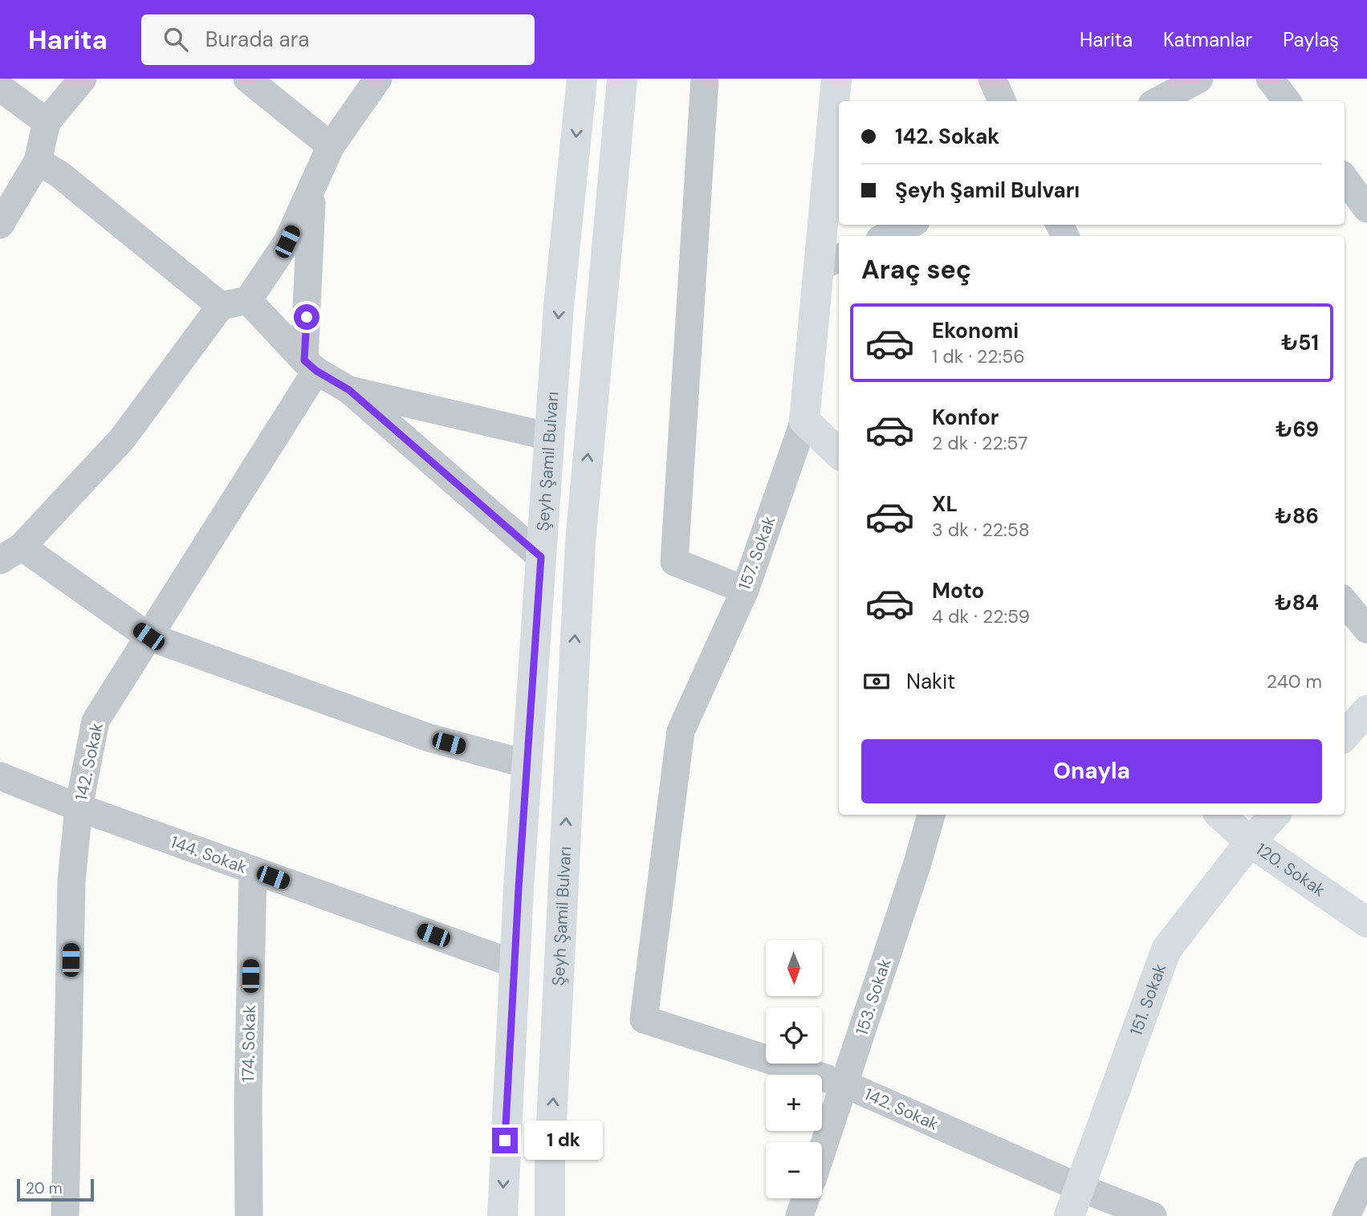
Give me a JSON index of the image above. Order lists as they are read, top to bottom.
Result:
{
  "streets": {
    "main road": [
      "Şeyh Şamil Bulvarı",
      "157. Sokak",
      "120. Sokak",
      "151. Sokak"
    ],
    "street": [
      "142. Sokak",
      "144. Sokak",
      "153. Sokak",
      "174. Sokak"
    ]
  },
  "crossings": [
    ["Şeyh Şamil Bulvarı", "144. Sokak"],
    ["157. Sokak", "142. Sokak"],
    ["142. Sokak", "144. Sokak"],
    ["142. Sokak", "153. Sokak"],
    ["142. Sokak", "151. Sokak"],
    ["144. Sokak", "174. Sokak"],
    ["120. Sokak", "151. Sokak"]
  ],
  "scale_bar": "20 m",
  "north": "bottom",
  "page": {
    "header": "Harita",
    "search": "Burada ara",
    "nav": ["Harita", "Katmanlar", "Paylaş"],
    "banner": ["142. Sokak", "Şeyh Şamil Bulvarı"],
    "heading": "Araç seç",
    "list": [
      {
        "name": "Ekonomi",
        "note": "1 dk · 22:56",
        "value": "₺51"
      },
      {
        "name": "Konfor",
        "note": "2 dk · 22:57",
        "value": "₺69"
      },
      {
        "name": "XL",
        "note": "3 dk · 22:58",
        "value": "₺86"
      },
      {
        "name": "Moto",
        "note": "4 dk · 22:59",
        "value": "₺84"
      }
    ],
    "pay": ["Nakit", "240 m"],
    "buttons": "Onayla",
    "map_buttons": ["+", "−"],
    "bubble": "1 dk",
    "scale": "20 m"
  }
}
